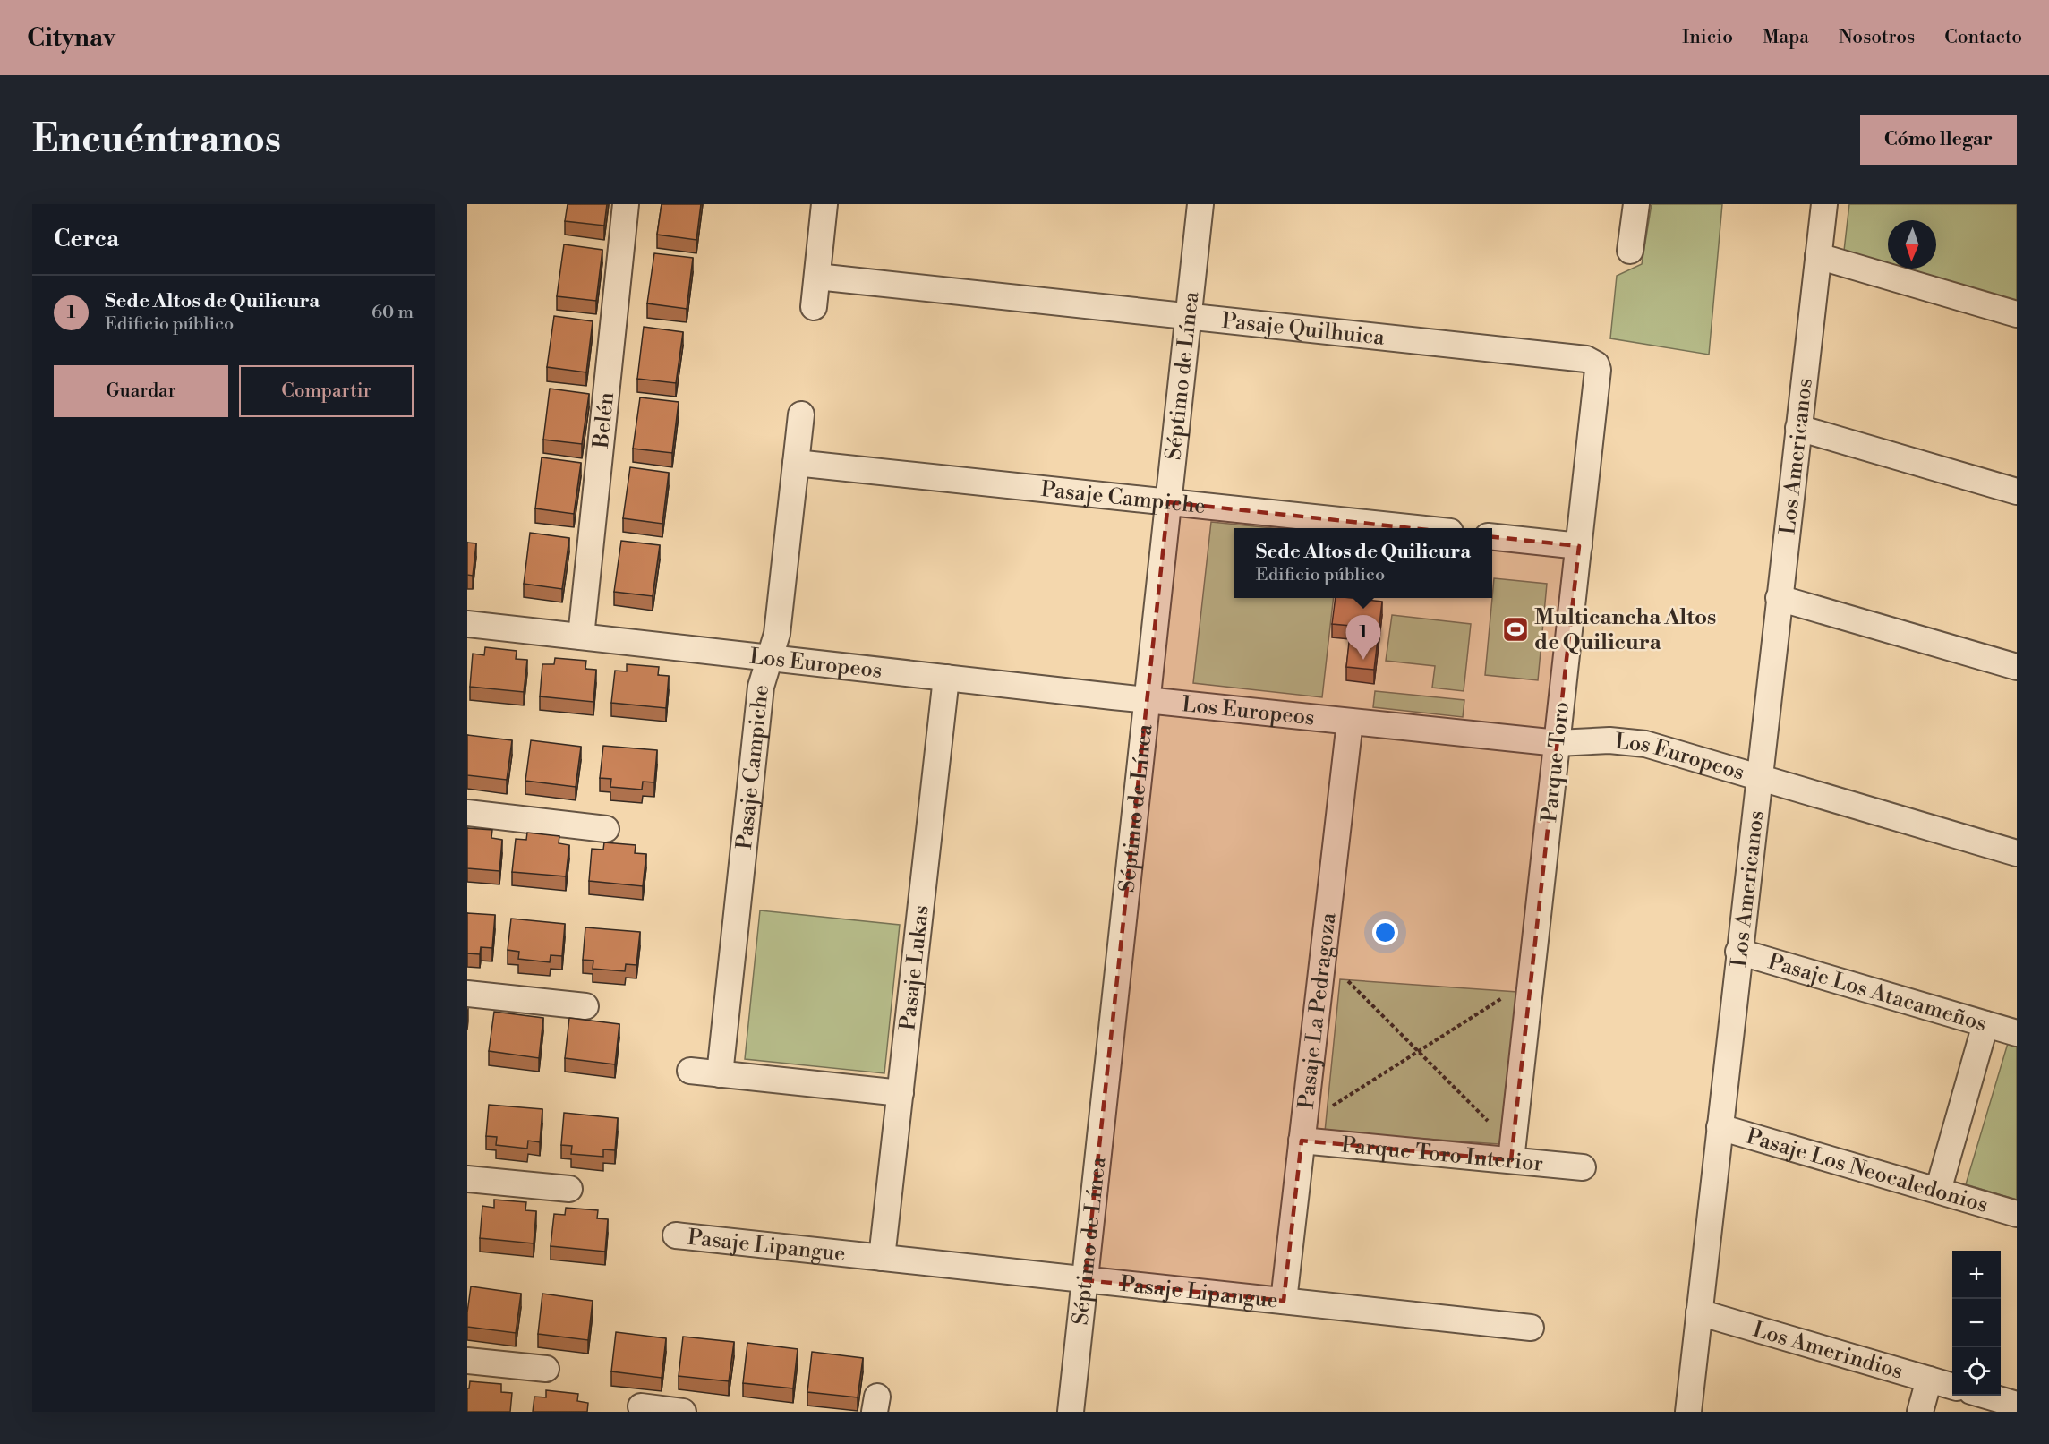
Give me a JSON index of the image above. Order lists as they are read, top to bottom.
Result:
{
  "streets": {
    "street": [
      "Pasaje Quilhuica",
      "Séptimo de Línea",
      "Belén",
      "Los Americanos",
      "Pasaje Campiche",
      "Los Europeos",
      "Parque Toro",
      "Pasaje Lukas",
      "Pasaje Los Atacameños",
      "Pasaje La Pedragoza",
      "Parque Toro Interior",
      "Pasaje Los Neocaledonios",
      "Pasaje Lipangue",
      "Los Amerindios"
    ]
  },
  "crossings": [
    ["Pasaje Quilhuica", "Séptimo de Línea"],
    ["Pasaje Quilhuica", "Parque Toro"],
    ["Séptimo de Línea", "Pasaje Campiche"],
    ["Séptimo de Línea", "Los Europeos"],
    ["Séptimo de Línea", "Pasaje Lipangue"],
    ["Belén", "Los Europeos"],
    ["Los Americanos", "Los Europeos"],
    ["Los Americanos", "Pasaje Los Atacameños"],
    ["Los Americanos", "Pasaje Los Neocaledonios"],
    ["Los Americanos", "Los Amerindios"],
    ["Pasaje Campiche", "Los Europeos"],
    ["Los Europeos", "Parque Toro"],
    ["Los Europeos", "Pasaje Lukas"],
    ["Los Europeos", "Pasaje La Pedragoza"],
    ["Parque Toro", "Parque Toro Interior"],
    ["Pasaje Lukas", "Pasaje Lipangue"],
    ["Pasaje La Pedragoza", "Parque Toro Interior"],
    ["Pasaje La Pedragoza", "Pasaje Lipangue"]
  ],
  "places": {
    "sports": ["Multicancha Altos de Quilicura"]
  },
  "north": "bottom",
  "page": {
    "header": "Citynav",
    "nav": [
      "Inicio",
      "Mapa",
      "Nosotros",
      "Contacto"
    ],
    "buttons": [
      "Cómo llegar",
      ["Guardar", "Compartir"]
    ],
    "title": "Encuéntranos",
    "heading": "Cerca",
    "list": [
      {
        "mark": "1",
        "name": "Sede Altos de Quilicura",
        "note": "Edificio público",
        "value": "60 m"
      }
    ],
    "popup": ["Sede Altos de Quilicura", "Edificio público"],
    "pins": "1",
    "map_buttons": ["+", "−"]
  }
}
